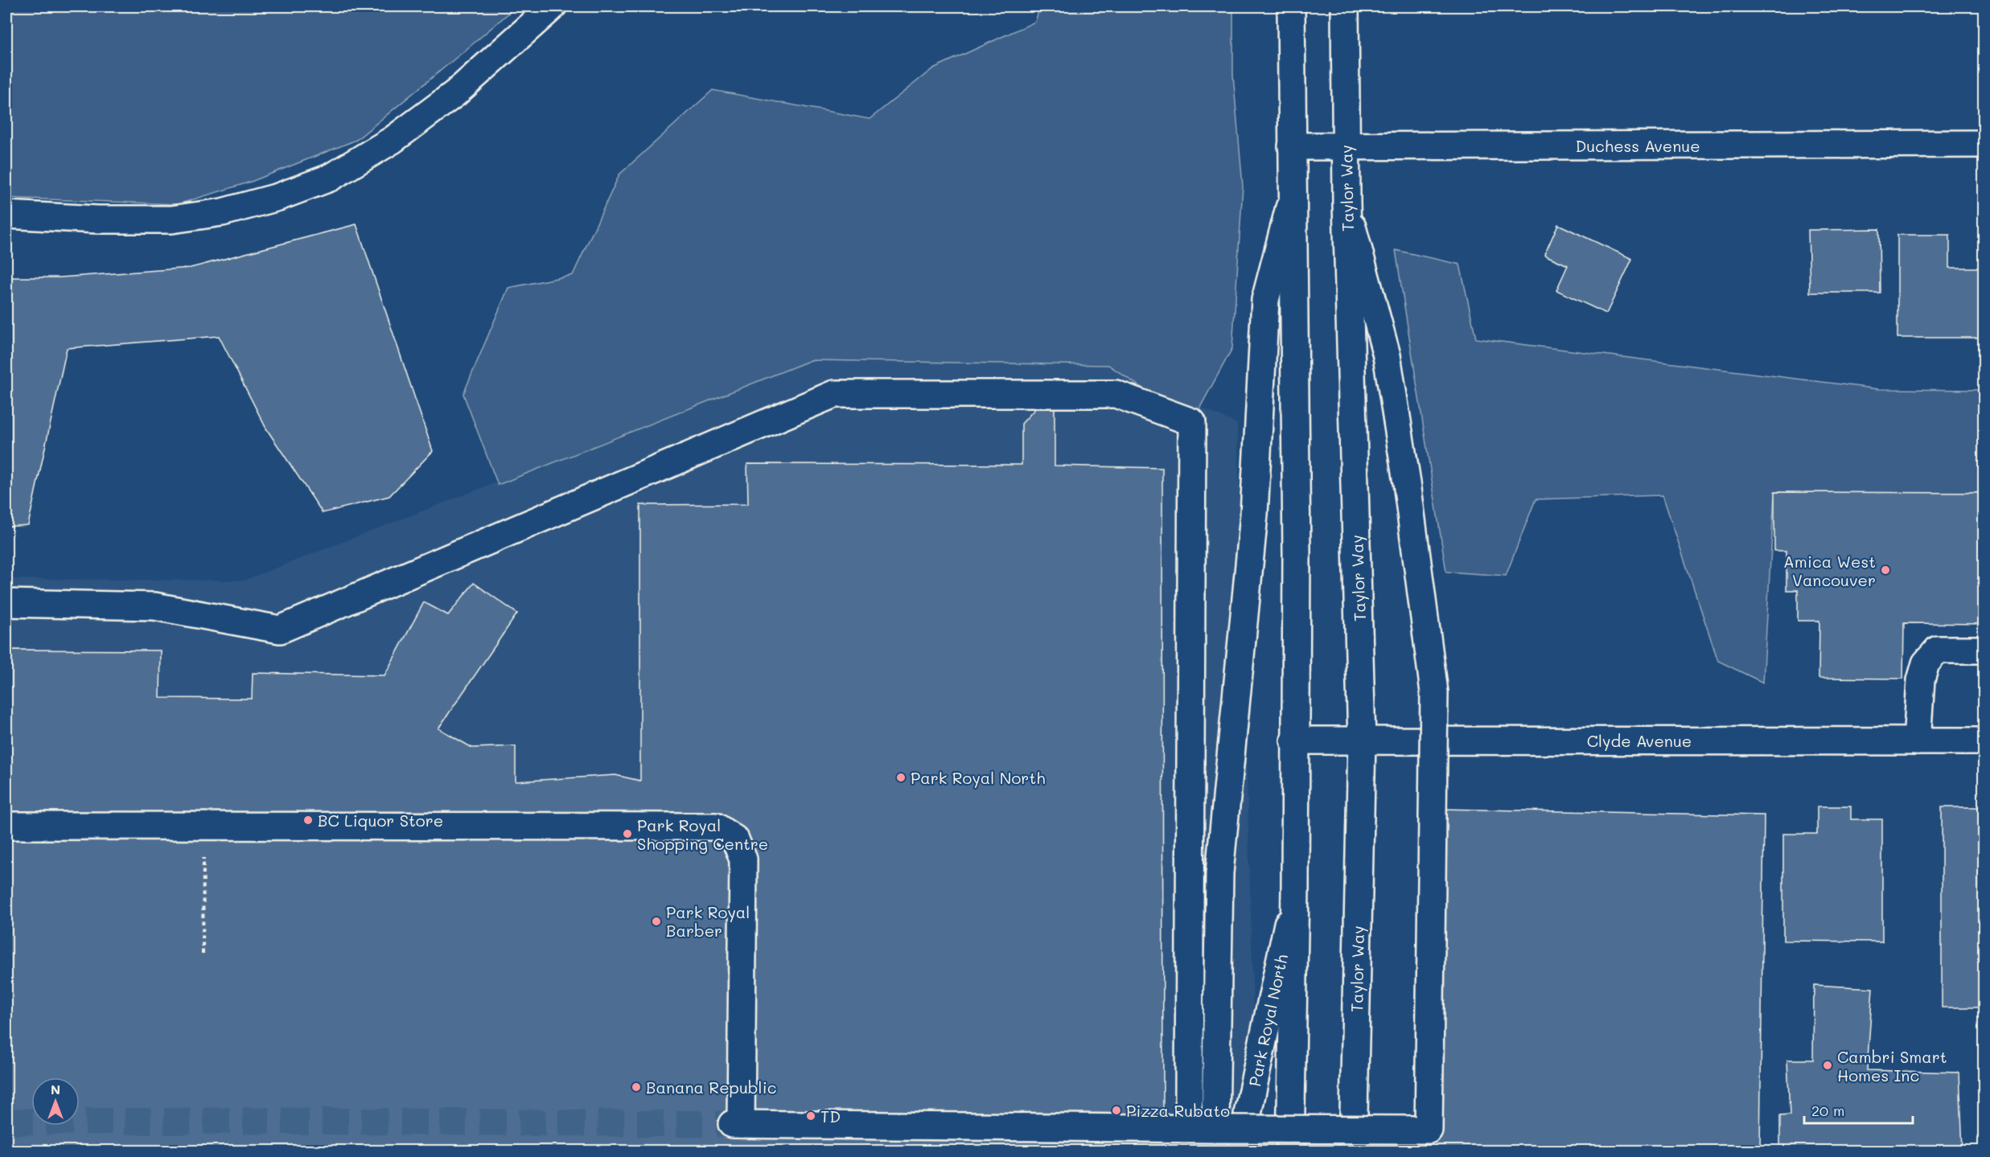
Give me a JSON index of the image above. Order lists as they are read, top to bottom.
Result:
{
  "streets": {
    "main road": [
      "Duchess Avenue",
      "Taylor Way",
      "Clyde Avenue",
      "Park Royal North"
    ]
  },
  "crossings": [
    ["Duchess Avenue", "Taylor Way"],
    ["Taylor Way", "Clyde Avenue"]
  ],
  "places": [
    "Amica West Vancouver",
    "Park Royal North",
    "BC Liquor Store",
    "Park Royal Shopping Centre",
    "Park Royal Barber",
    "Cambri Smart Homes Inc",
    "Banana Republic",
    "Pizza Rubato",
    "TD"
  ],
  "scale_bar": "20 m",
  "north": "top"
}
